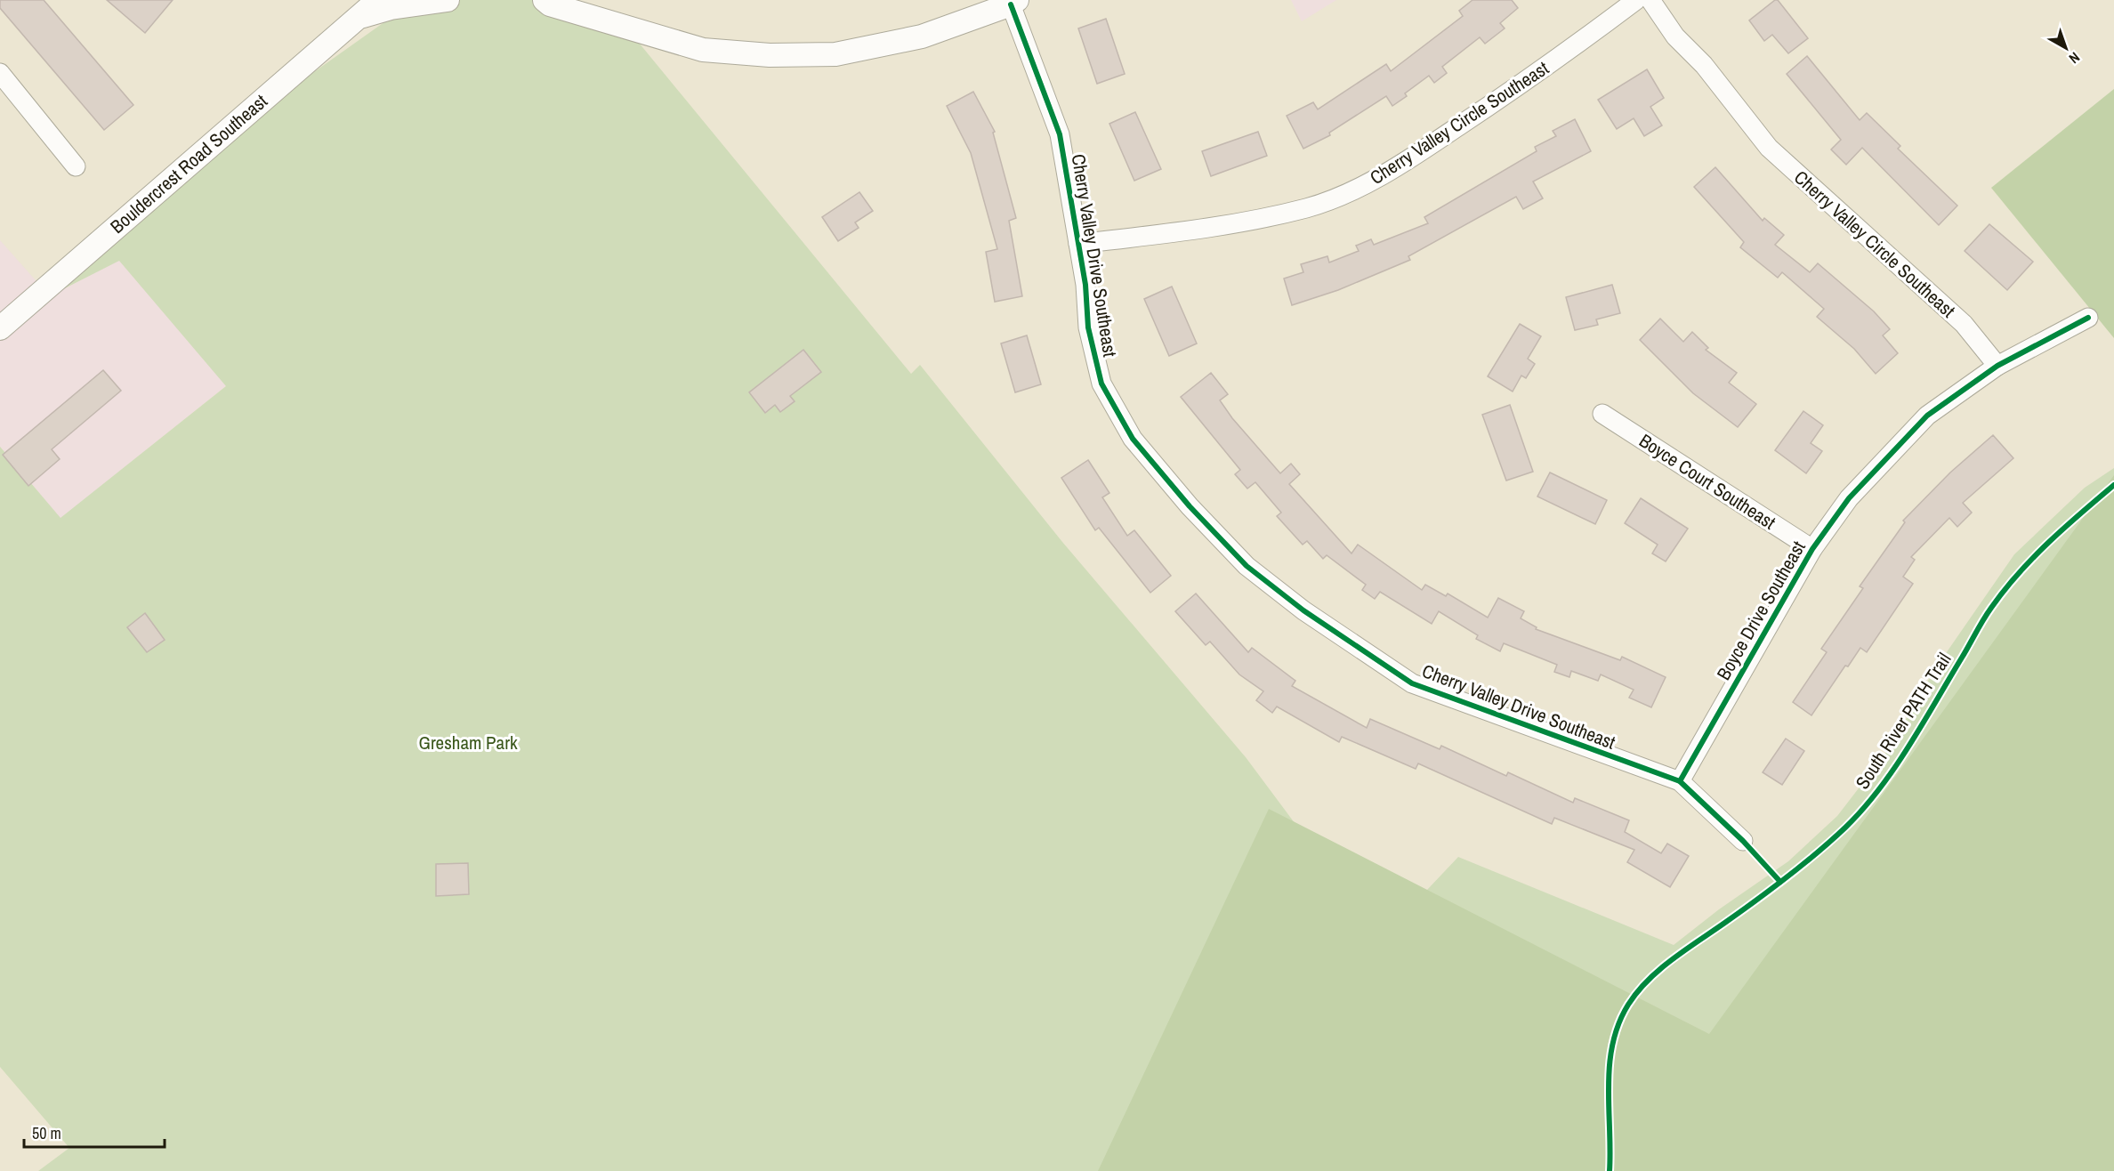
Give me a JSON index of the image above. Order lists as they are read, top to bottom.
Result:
{
  "streets": {
    "street": [
      "Cherry Valley Circle Southeast",
      "Bouldercrest Road Southeast",
      "Cherry Valley Drive Southeast",
      "Boyce Court Southeast",
      "Boyce Drive Southeast"
    ],
    "cycle path": ["South River PATH Trail"]
  },
  "crossings": [
    ["Cherry Valley Circle Southeast", "Cherry Valley Drive Southeast"],
    ["Cherry Valley Circle Southeast", "Boyce Drive Southeast"],
    ["Cherry Valley Drive Southeast", "Boyce Drive Southeast"],
    ["Boyce Court Southeast", "Boyce Drive Southeast"]
  ],
  "parks": ["Gresham Park"],
  "scale_bar": "50 m",
  "north": "bottom right"
}
